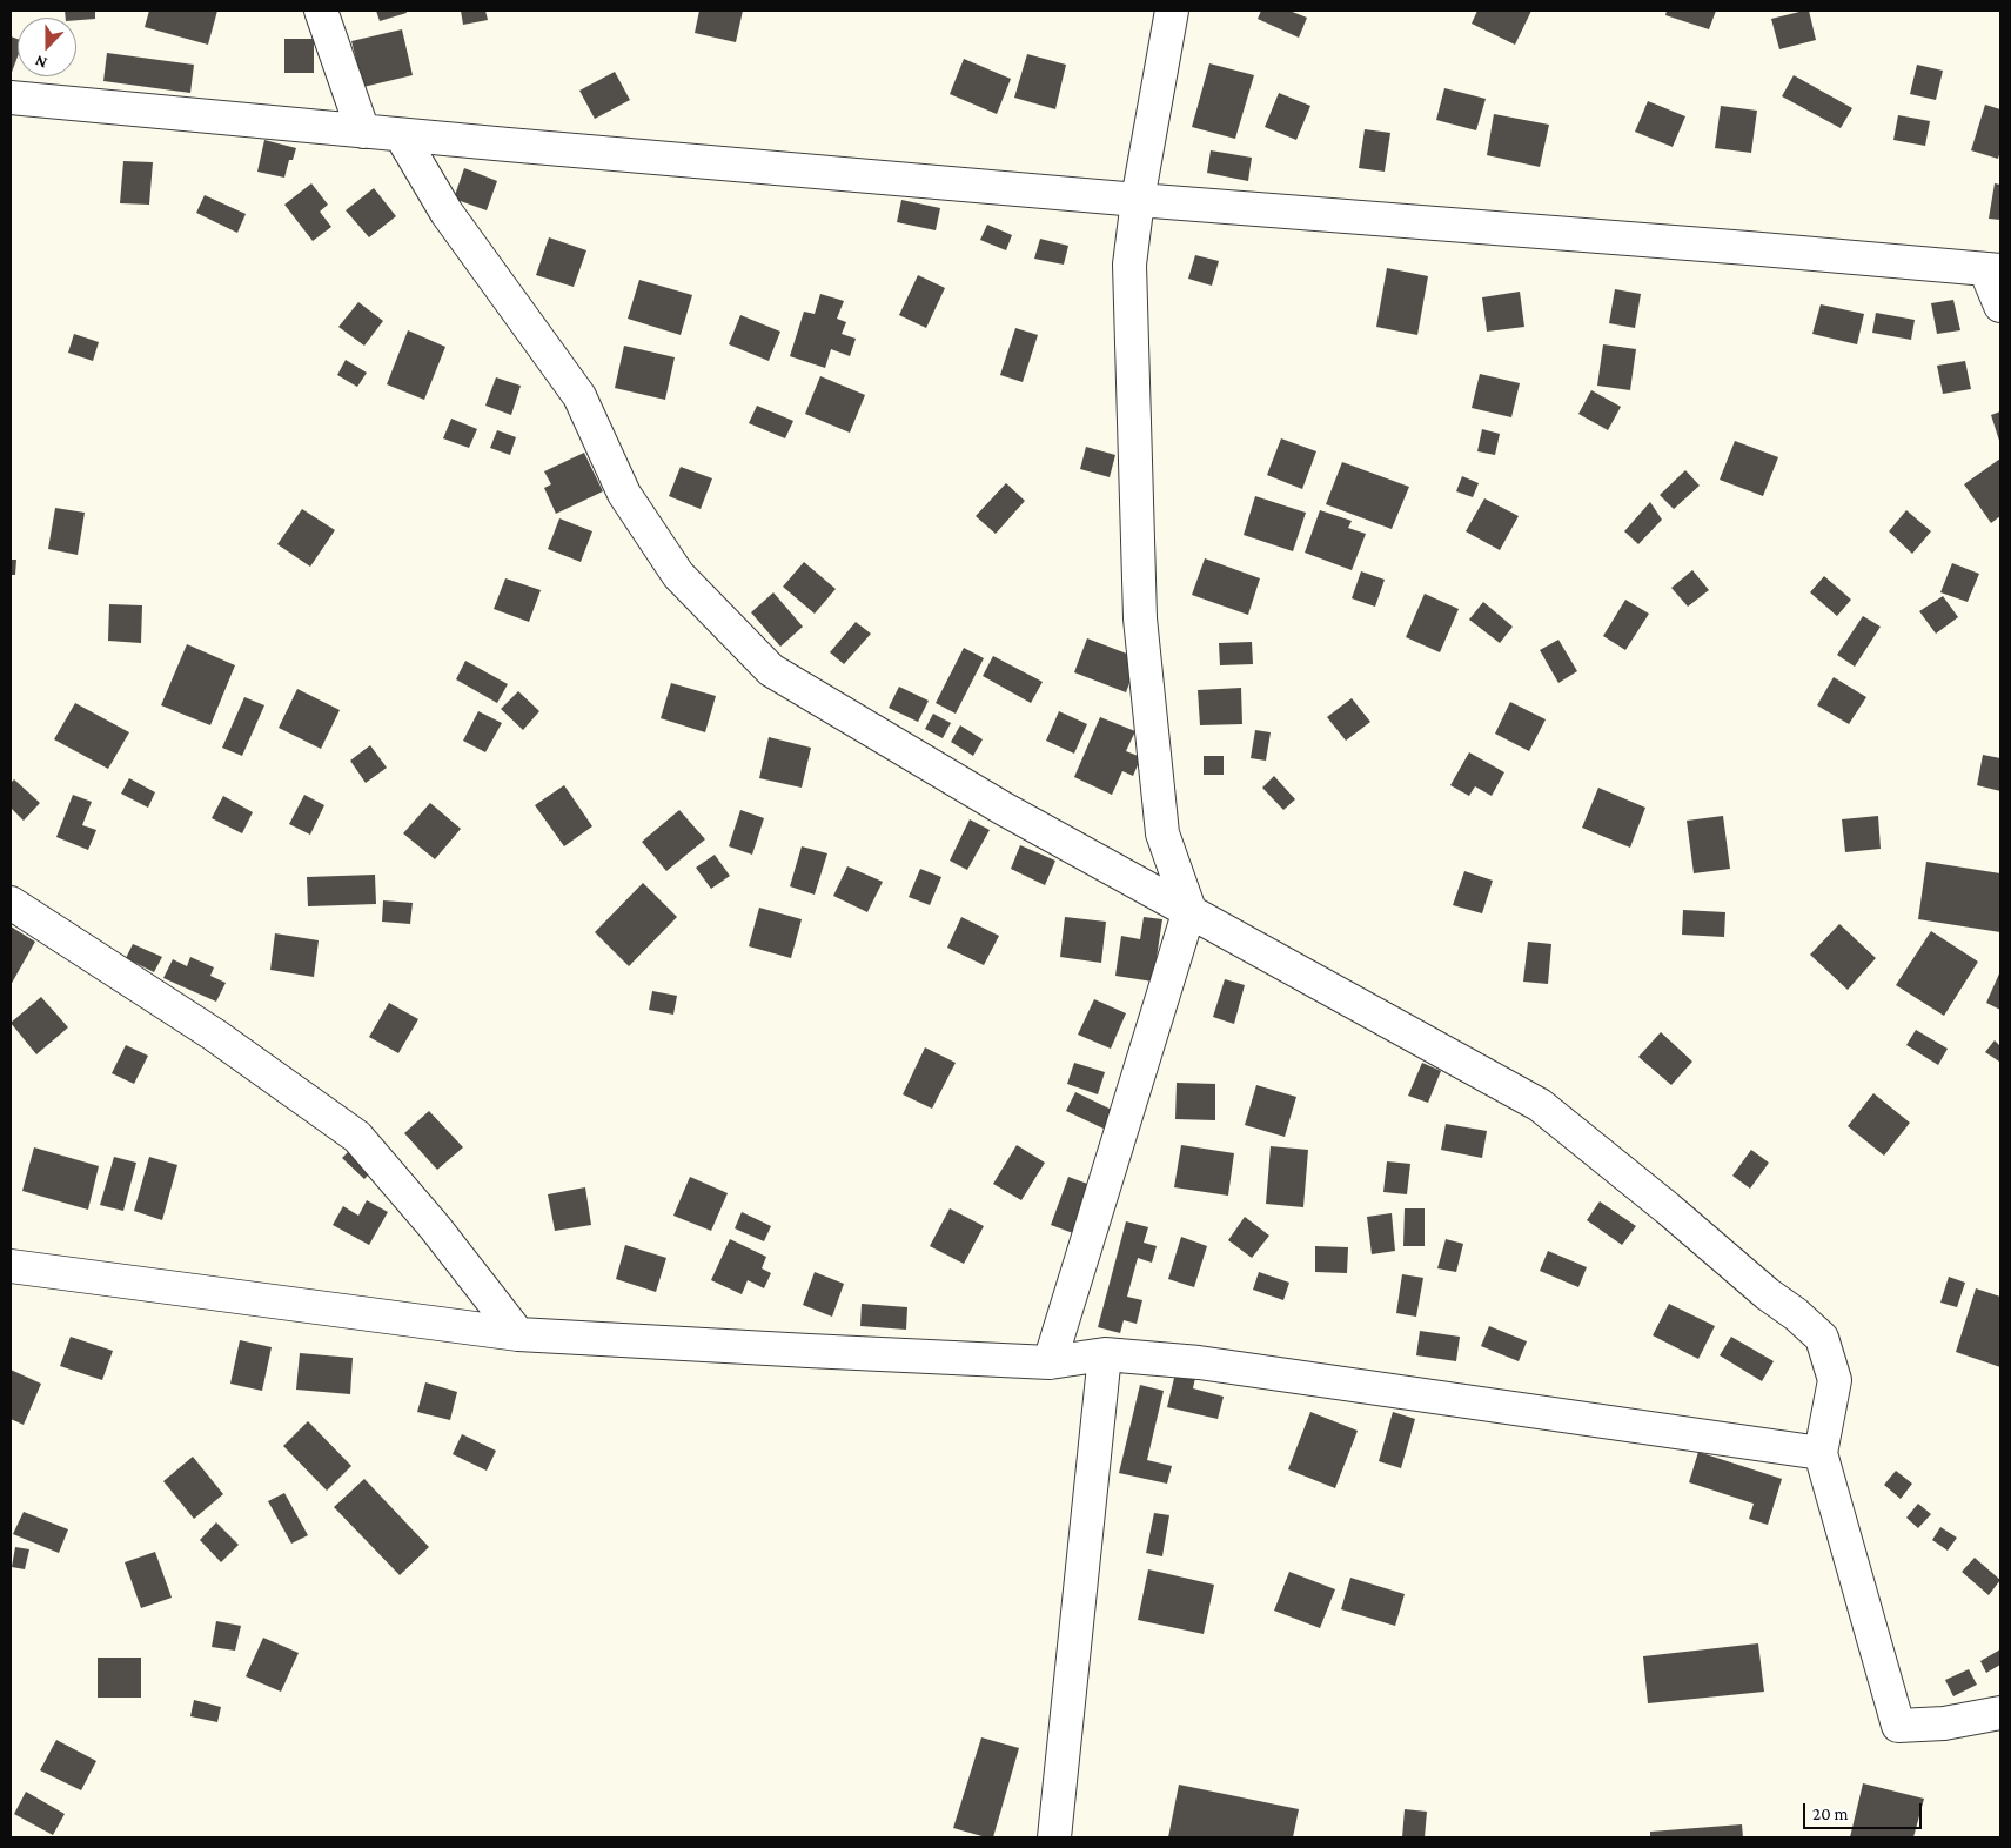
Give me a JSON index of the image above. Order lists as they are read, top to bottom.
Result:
{
  "scale_bar": "20 m",
  "north": "bottom"
}
